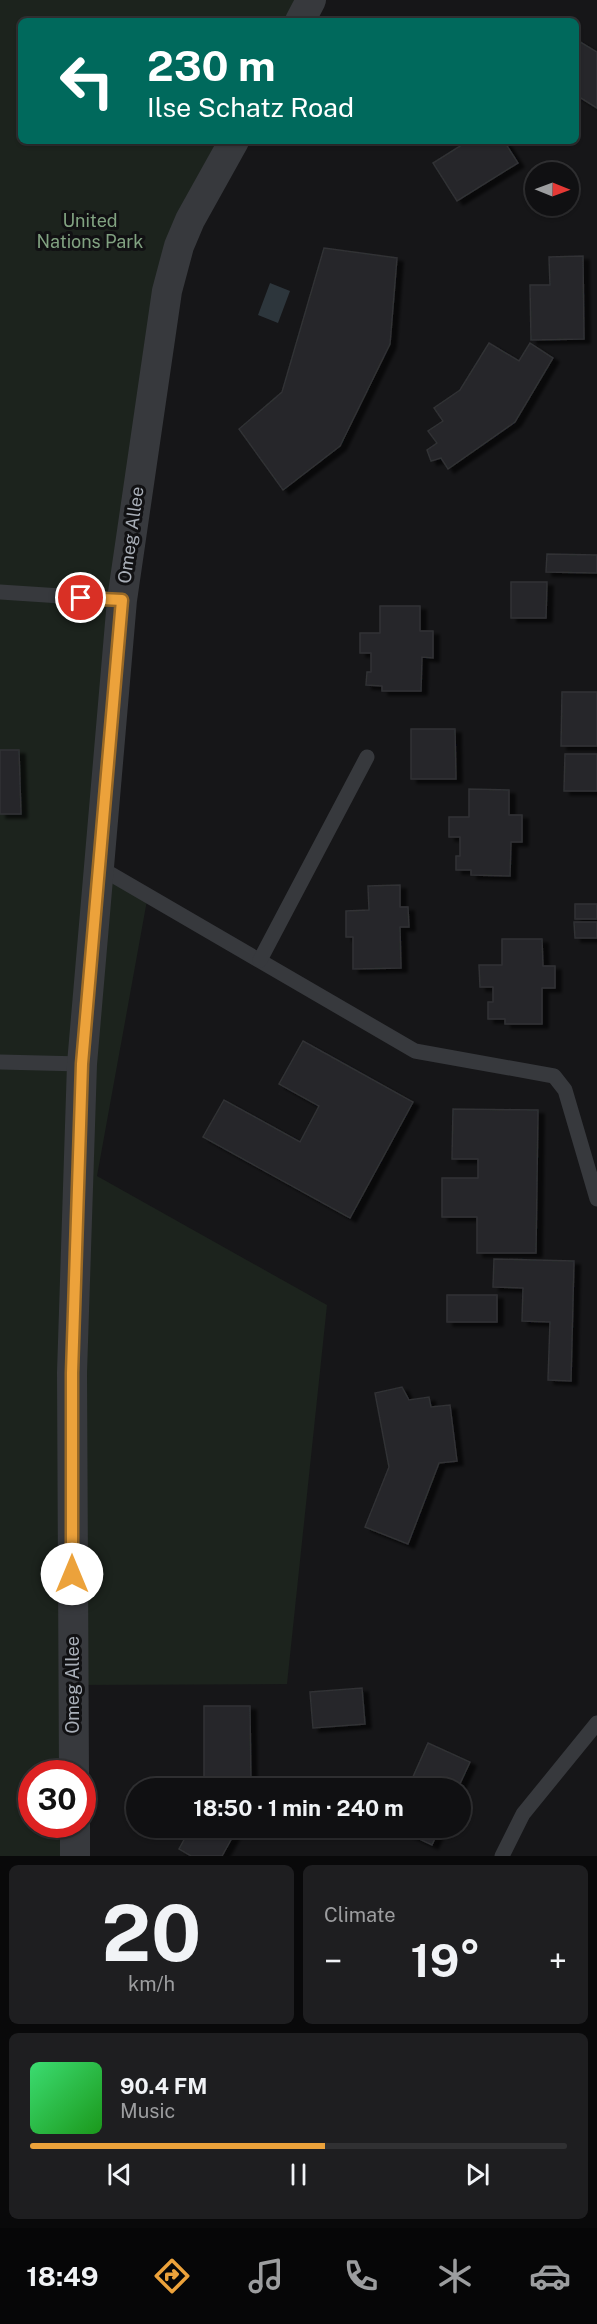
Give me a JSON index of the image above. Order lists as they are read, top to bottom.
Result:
{
  "streets": {
    "street": ["Omeg Allee"]
  },
  "parks": ["United Nations Park"],
  "north": "right",
  "page": {
    "turn": ["230 m", "Ilse Schatz Road"],
    "limit": "30",
    "trip": "18:50 · 1 min · 240 m",
    "tile": [
      ["20", "km/h"],
      "Climate"
    ],
    "heat": ["−", "19°", "+"],
    "song": ["90.4 FM", "Music"],
    "tabs": "18:49"
  }
}
